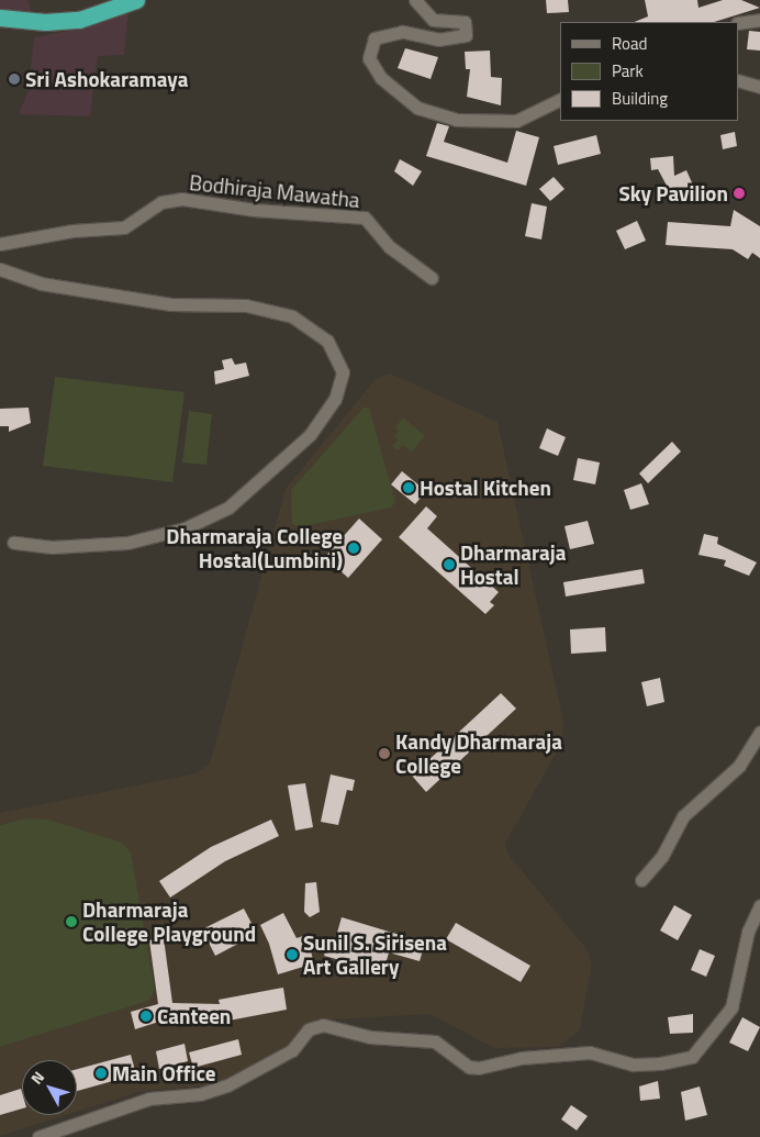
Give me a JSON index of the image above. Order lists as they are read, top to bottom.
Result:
{
  "streets": {
    "street": ["Bodhiraja Mawatha"]
  },
  "places": [
    "Sri Ashokaramaya",
    "Sky Pavilion",
    "Hostal Kitchen",
    "Dharmaraja College Hostal(Lumbini)",
    "Dharmaraja Hostal",
    "Kandy Dharmaraja College",
    "Dharmaraja College Playground",
    "Sunil S. Sirisena Art Gallery",
    "Canteen",
    "Main Office"
  ],
  "legend": ["Road", "Park", "Building"],
  "north": "top left"
}
